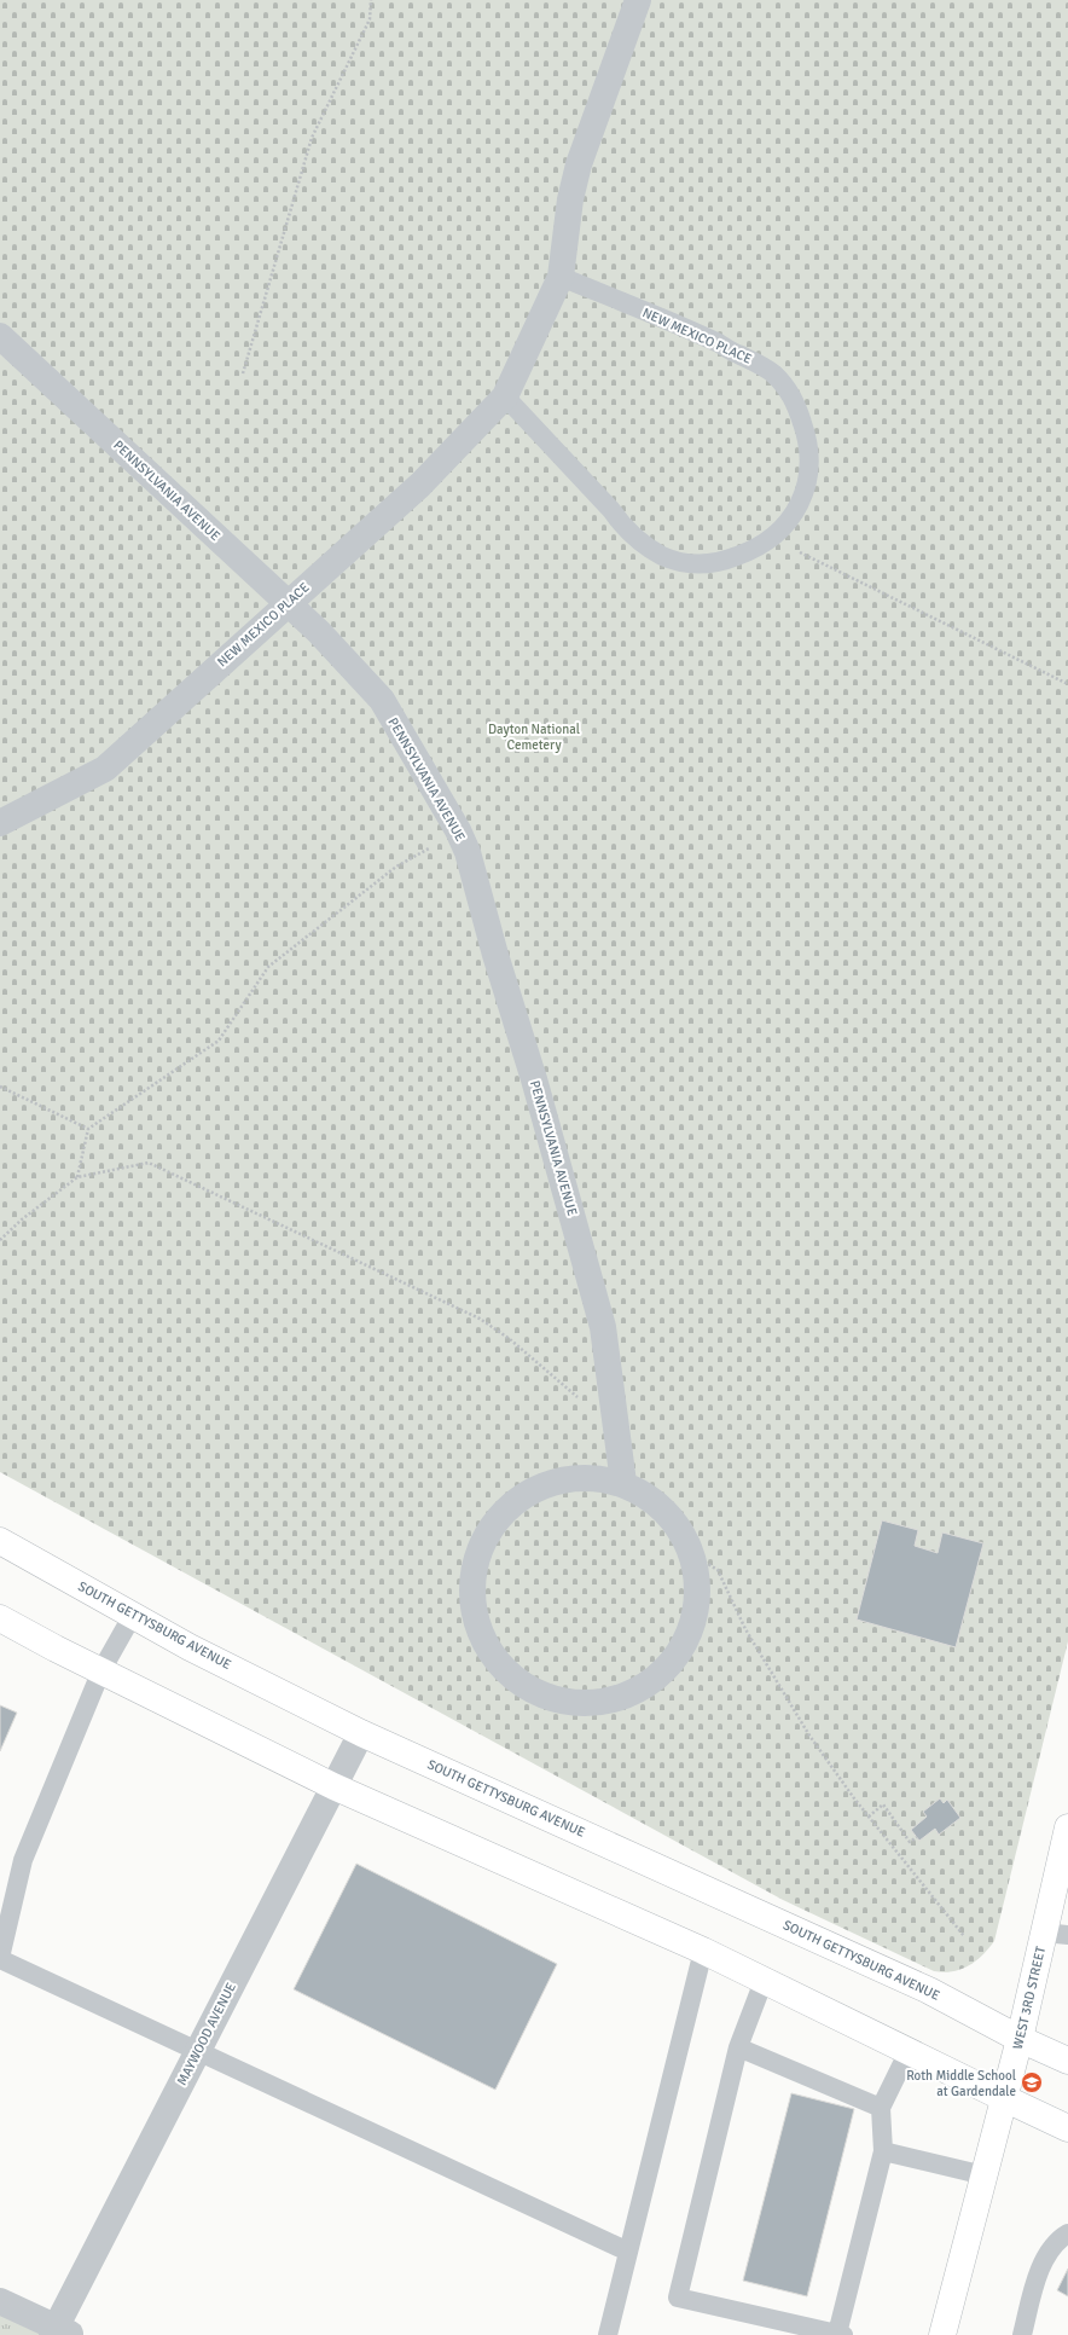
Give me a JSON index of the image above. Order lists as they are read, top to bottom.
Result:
{
  "streets": {
    "main road": ["SOUTH GETTYSBURG AVENUE", "WEST 3RD STREET"],
    "street": ["NEW MEXICO PLACE", "PENNSYLVANIA AVENUE", "MAYWOOD AVENUE"]
  },
  "crossings": [
    ["NEW MEXICO PLACE", "PENNSYLVANIA AVENUE"],
    ["SOUTH GETTYSBURG AVENUE", "WEST 3RD STREET"],
    ["SOUTH GETTYSBURG AVENUE", "MAYWOOD AVENUE"]
  ],
  "parks": ["Dayton National Cemetery"],
  "places": {
    "school or university": ["Roth Middle School at Gardendale"]
  }
}
